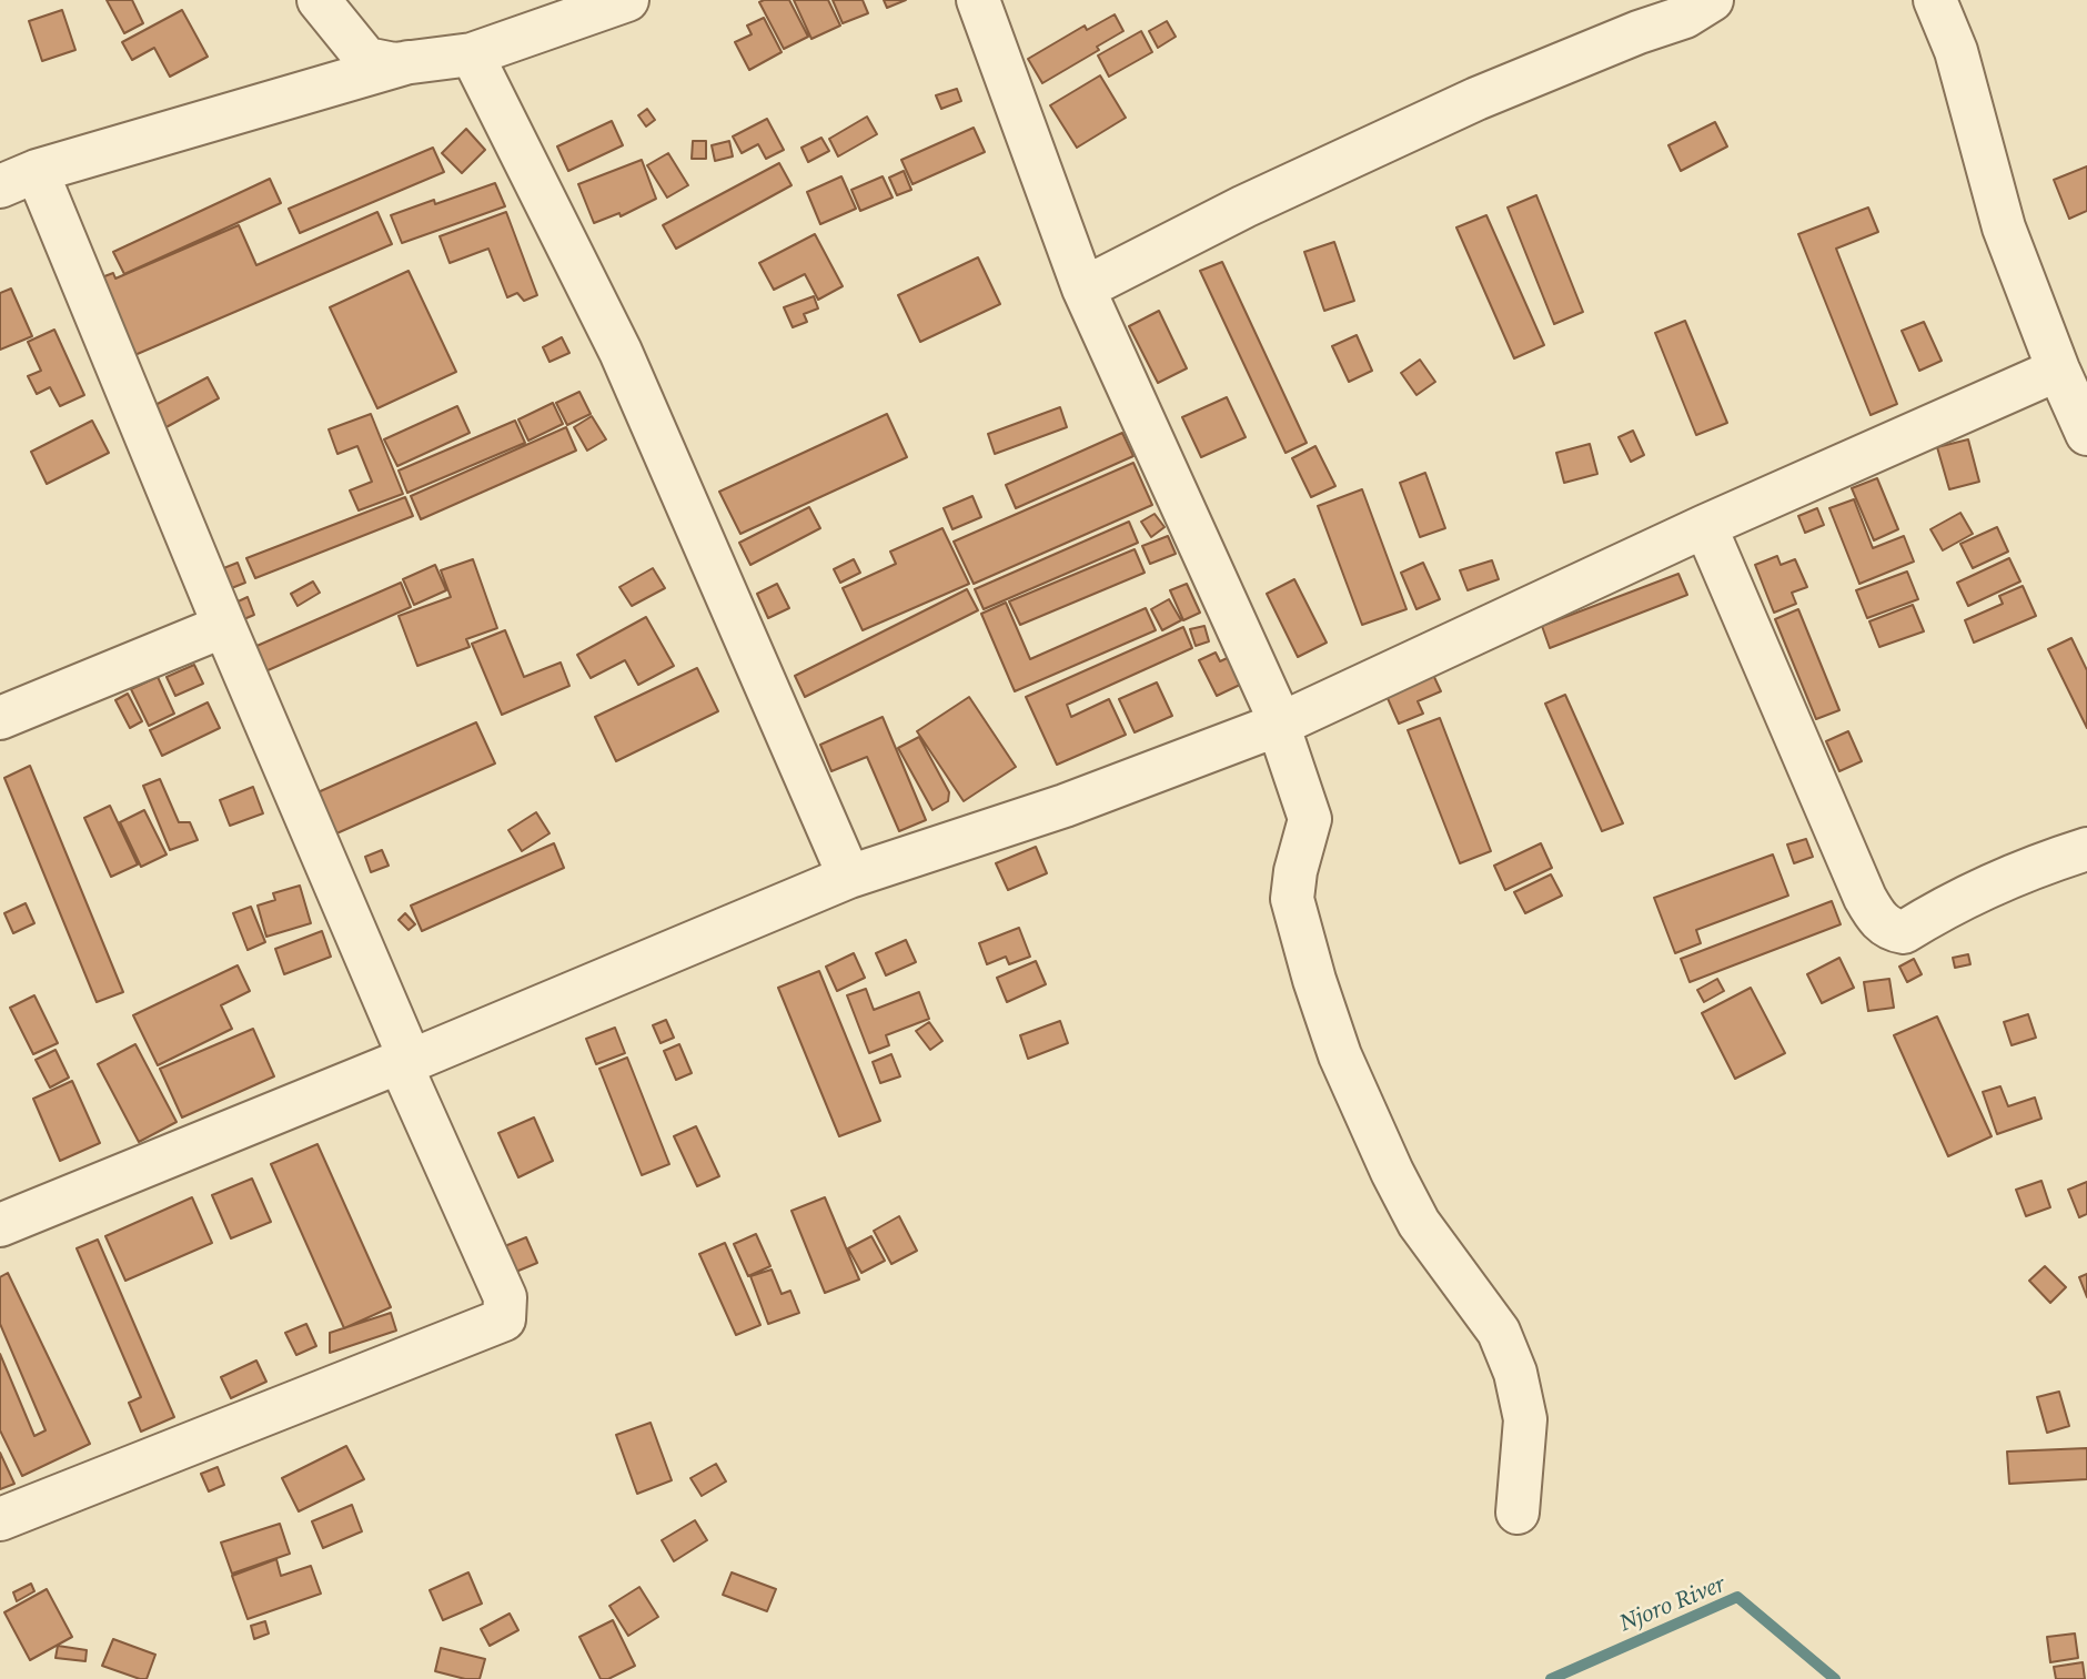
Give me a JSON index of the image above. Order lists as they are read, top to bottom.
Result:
{
  "water": ["Njoro River"]
}
